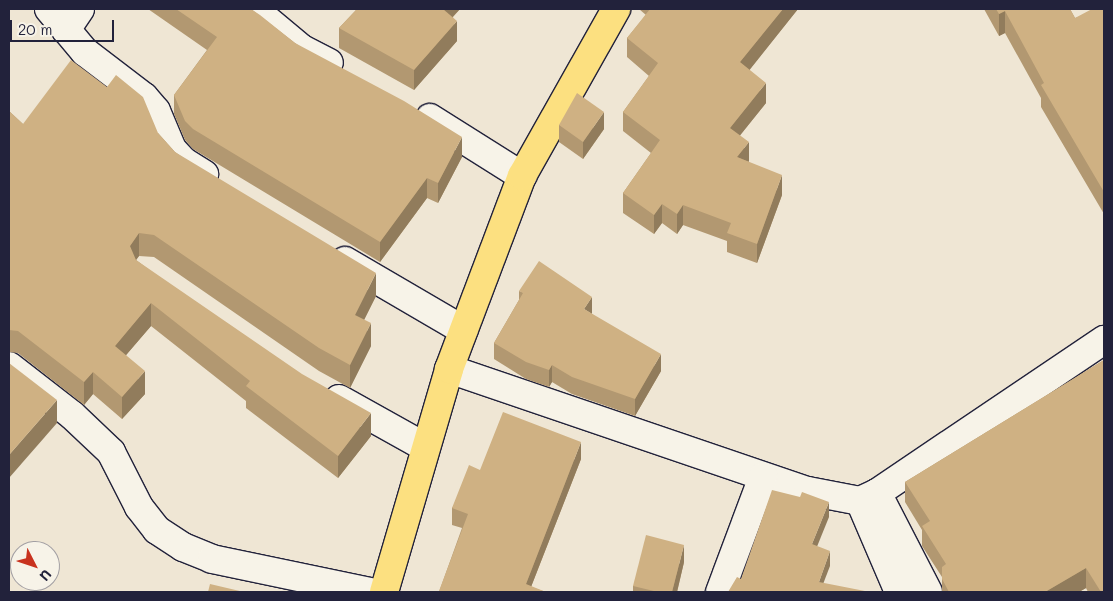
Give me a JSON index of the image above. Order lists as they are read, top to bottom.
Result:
{
  "scale_bar": "20 m",
  "north": "bottom right"
}
